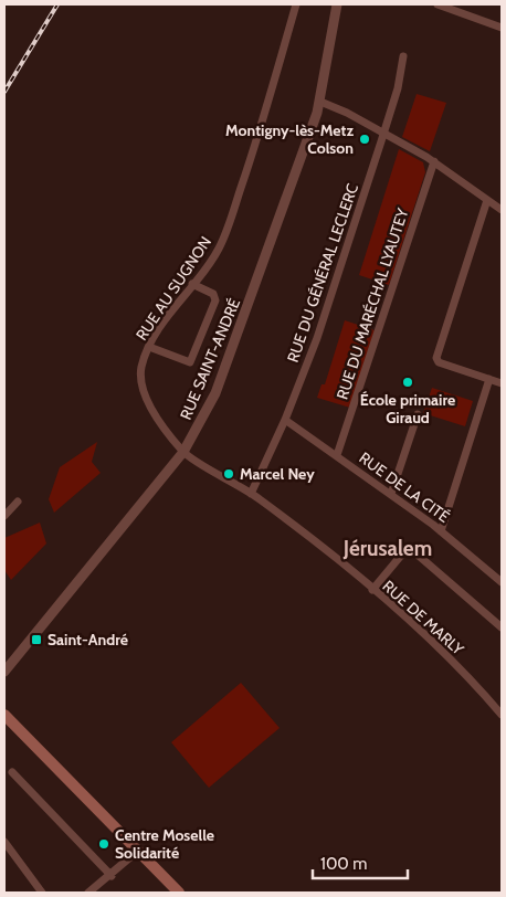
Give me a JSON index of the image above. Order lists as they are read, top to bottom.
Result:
{
  "streets": {
    "street": [
      "RUE DU GÉNÉRAL LECLERC",
      "RUE AU SUGNON",
      "RUE DU MARÉCHAL LYAUTEY",
      "RUE SAINT-ANDRÉ",
      "RUE DE LA CITÉ",
      "RUE DE MARLY"
    ]
  },
  "crossings": [
    ["RUE DU GÉNÉRAL LECLERC", "RUE DE LA CITÉ"],
    ["RUE DU GÉNÉRAL LECLERC", "RUE DE MARLY"],
    ["RUE AU SUGNON", "RUE SAINT-ANDRÉ"],
    ["RUE AU SUGNON", "RUE DE MARLY"],
    ["RUE DU MARÉCHAL LYAUTEY", "RUE DE LA CITÉ"],
    ["RUE SAINT-ANDRÉ", "RUE DE MARLY"]
  ],
  "districts": ["Jérusalem"],
  "places": {
    "other": [
      "Montigny-lès-Metz Colson",
      "École primaire Giraud",
      "Marcel Ney",
      "Centre Moselle Solidarité"
    ],
    "transit": ["Saint-André"]
  },
  "scale_bar": "100 m"
}
